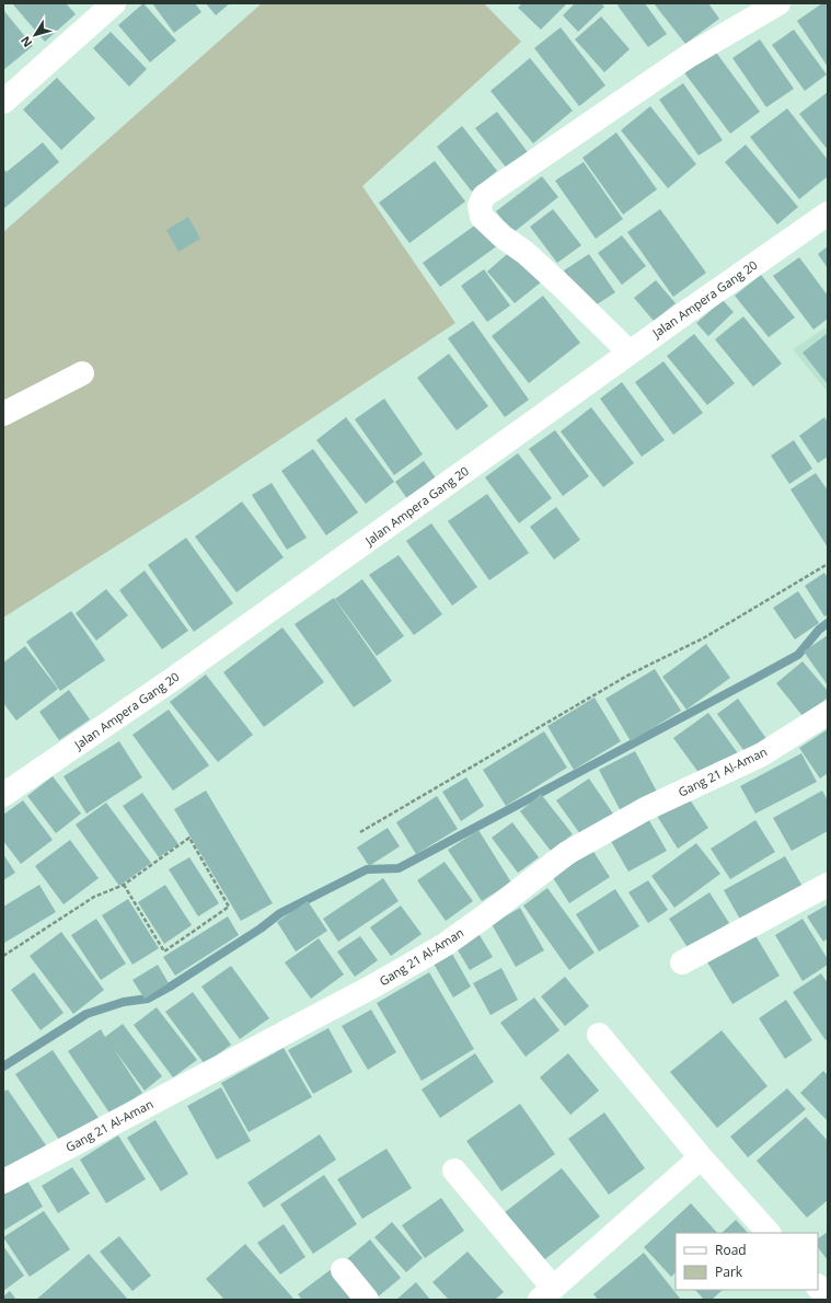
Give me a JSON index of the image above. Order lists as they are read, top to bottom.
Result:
{
  "streets": {
    "street": ["Jalan Ampera Gang 20", "Gang 21 Al-Aman"]
  },
  "legend": ["Road", "Park"],
  "north": "bottom left"
}
